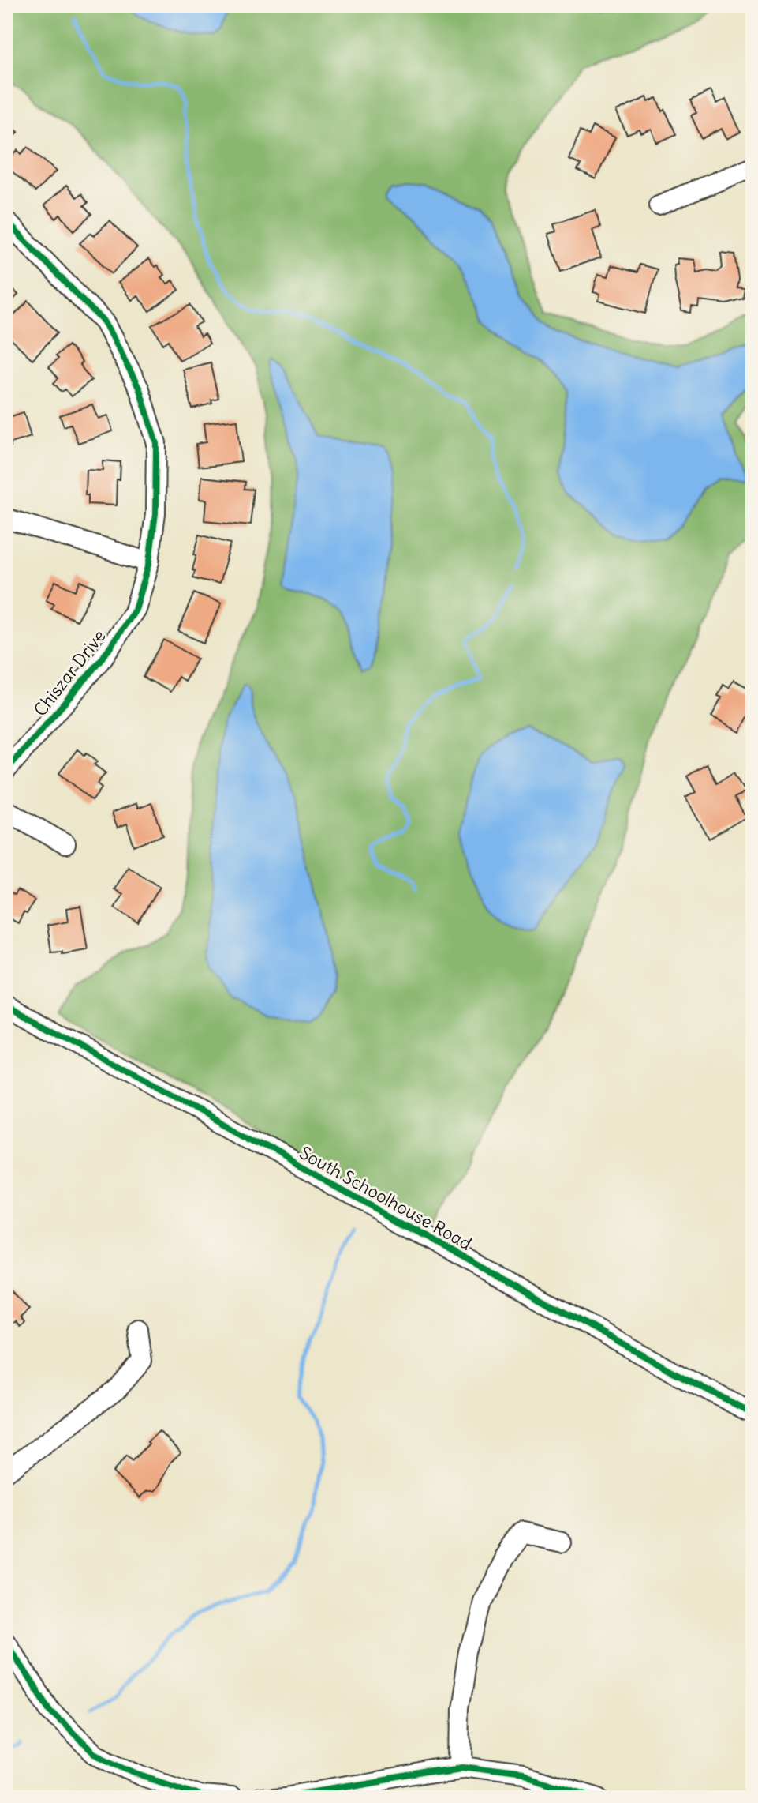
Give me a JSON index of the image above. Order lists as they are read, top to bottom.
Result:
{
  "streets": {
    "street": ["Chiszar Drive", "South Schoolhouse Road"]
  }
}
